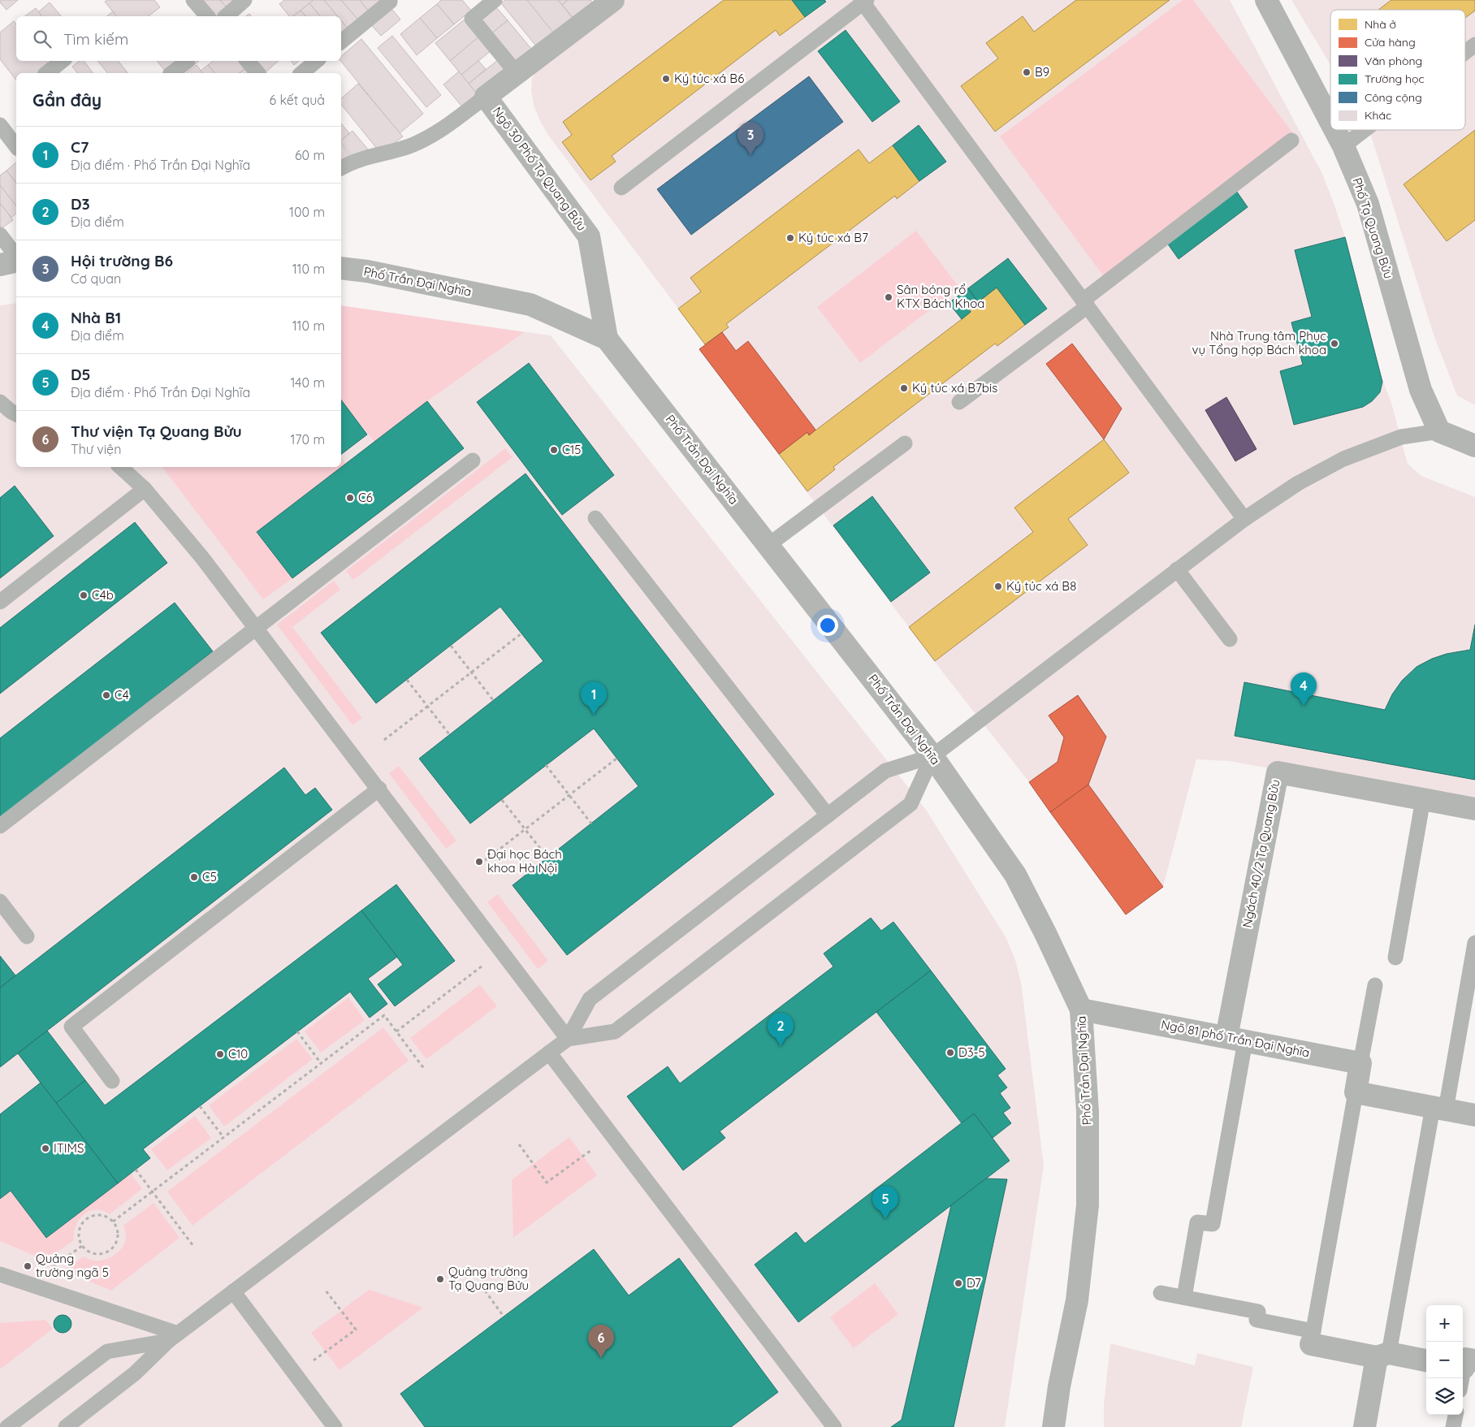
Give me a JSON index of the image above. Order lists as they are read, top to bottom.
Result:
{
  "streets": {
    "street": [
      "Ngõ 30 Phố Tạ Quang Bửu",
      "Phố Tạ Quang Bửu",
      "Phố Trần Đại Nghĩa",
      "Ngách 40/2 Tạ Quang Bửu",
      "Ngõ 81 phố Trần Đại Nghĩa"
    ]
  },
  "crossings": [
    ["Ngõ 30 Phố Tạ Quang Bửu", "Phố Trần Đại Nghĩa"],
    ["Phố Trần Đại Nghĩa", "Ngõ 81 phố Trần Đại Nghĩa"],
    ["Ngách 40/2 Tạ Quang Bửu", "Ngõ 81 phố Trần Đại Nghĩa"]
  ],
  "places": [
    "B9",
    "Ký túc xá B6",
    "Ký túc xá B7",
    "Sân bóng rổ KTX Bách Khoa",
    "Nhà Trung tâm Phục vụ Tổng hợp Bách khoa",
    "Ký túc xá B7bis",
    "C15",
    "C6",
    "Ký túc xá B8",
    "C4b",
    "C4",
    "Đại học Bách khoa Hà Nội",
    "C5",
    "D3-5",
    "C10",
    "ITIMS",
    "Quảng trường ngã 5",
    "Quảng trường Tạ Quang Bửu",
    "D7"
  ],
  "legend": [
    "Nhà ở",
    "Cửa hàng",
    "Văn phòng",
    "Trường học",
    "Công cộng",
    "Khác"
  ],
  "page": {
    "search": "Tìm kiếm",
    "heading": ["Gần đây", "6 kết quả"],
    "pins": [
      "3",
      "4",
      "1",
      "2",
      "5",
      "6"
    ],
    "list": [
      {
        "mark": "1",
        "name": "C7",
        "note": "Địa điểm · Phố Trần Đại Nghĩa",
        "value": "60 m"
      },
      {
        "mark": "2",
        "name": "D3",
        "note": "Địa điểm",
        "value": "100 m"
      },
      {
        "mark": "3",
        "name": "Hội trường B6",
        "note": "Cơ quan",
        "value": "110 m"
      },
      {
        "mark": "4",
        "name": "Nhà B1",
        "note": "Địa điểm",
        "value": "110 m"
      },
      {
        "mark": "5",
        "name": "D5",
        "note": "Địa điểm · Phố Trần Đại Nghĩa",
        "value": "140 m"
      },
      {
        "mark": "6",
        "name": "Thư viện Tạ Quang Bửu",
        "note": "Thư viện",
        "value": "170 m"
      }
    ],
    "map_buttons": ["+", "−"]
  }
}
